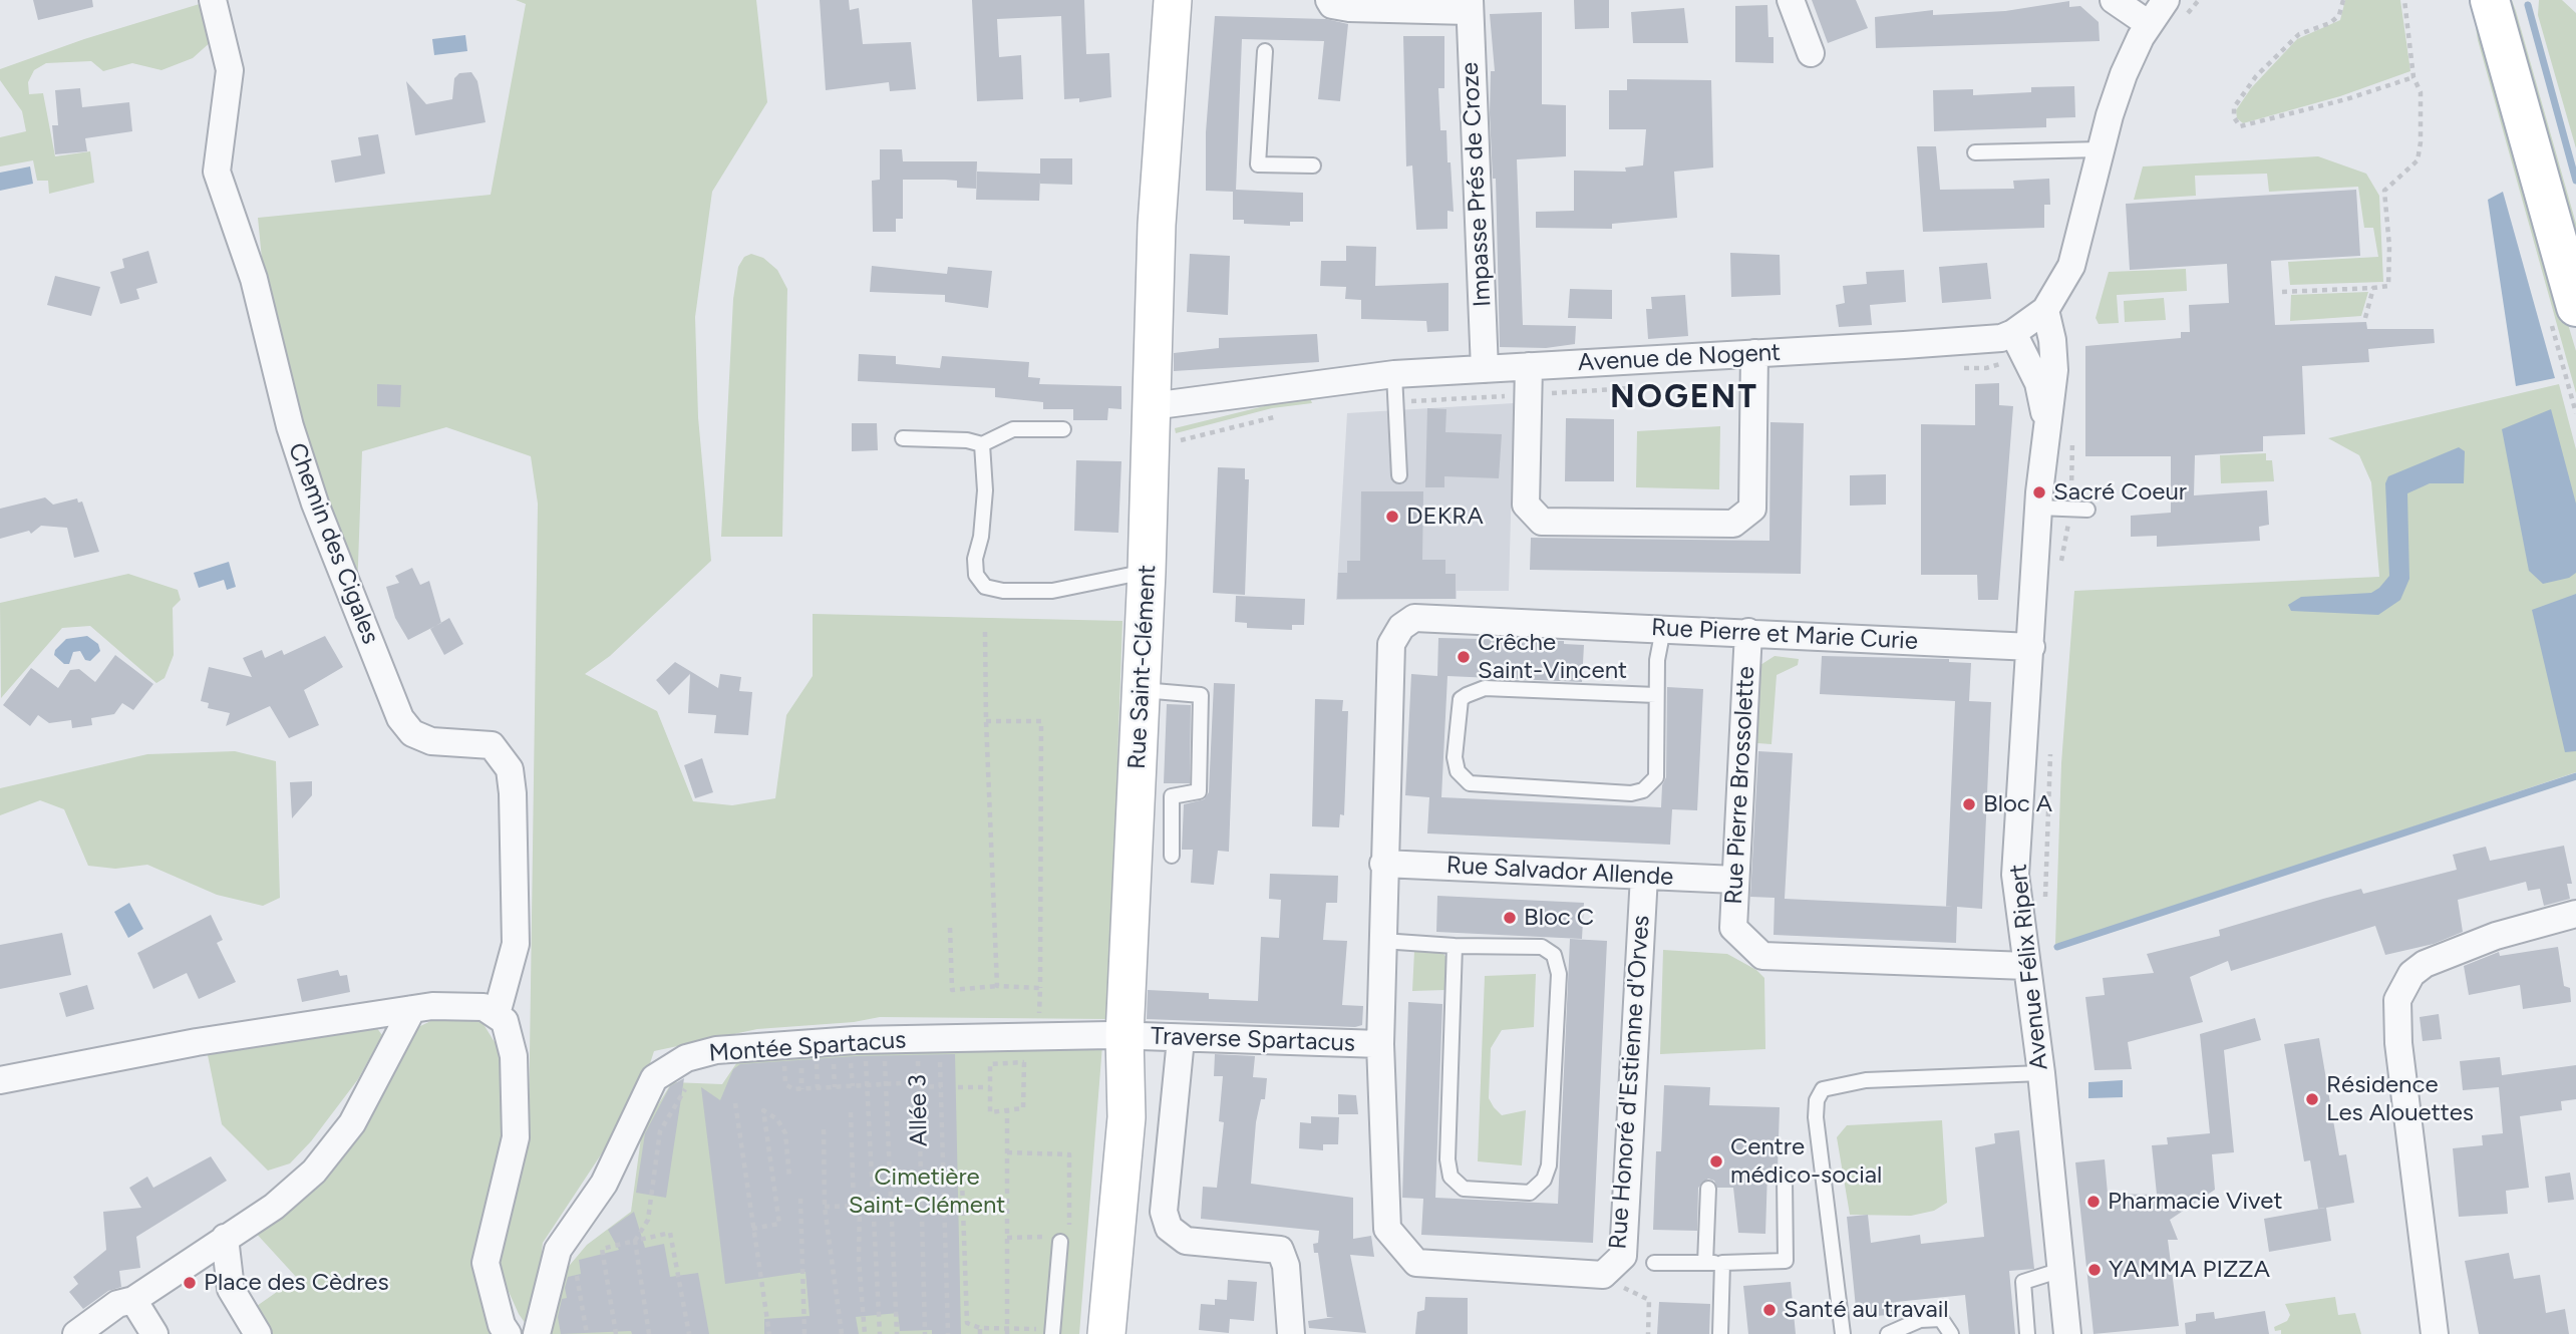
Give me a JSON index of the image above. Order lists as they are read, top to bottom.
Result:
{
  "streets": {
    "main road": ["Rue Saint-Clément"],
    "street": [
      "Impasse Prés de Croze",
      "Avenue de Nogent",
      "Chemin des Cigales",
      "Rue Pierre et Marie Curie",
      "Rue Pierre Brossolette",
      "Rue Salvador Allende",
      "Avenue Félix Ripert",
      "Traverse Spartacus",
      "Montée Spartacus",
      "Rue Honoré d'Estienne d'Orves"
    ],
    "path": ["Allée 3"]
  },
  "crossings": [
    ["Impasse Prés de Croze", "Avenue de Nogent"],
    ["Avenue de Nogent", "Rue Saint-Clément"],
    ["Avenue de Nogent", "Avenue Félix Ripert"],
    ["Rue Pierre et Marie Curie", "Rue Pierre Brossolette"],
    ["Rue Pierre et Marie Curie", "Rue Salvador Allende"],
    ["Rue Pierre et Marie Curie", "Avenue Félix Ripert"],
    ["Rue Pierre et Marie Curie", "Rue Honoré d'Estienne d'Orves"],
    ["Rue Saint-Clément", "Traverse Spartacus"],
    ["Rue Saint-Clément", "Montée Spartacus"],
    ["Rue Pierre Brossolette", "Rue Salvador Allende"],
    ["Rue Pierre Brossolette", "Avenue Félix Ripert"],
    ["Rue Salvador Allende", "Rue Honoré d'Estienne d'Orves"],
    ["Traverse Spartacus", "Montée Spartacus"],
    ["Traverse Spartacus", "Rue Honoré d'Estienne d'Orves"]
  ],
  "districts": ["NOGENT"],
  "parks": ["Cimetière Saint-Clément"],
  "places": [
    "Sacré Coeur",
    "DEKRA",
    "Crêche Saint-Vincent",
    "Bloc A",
    "Bloc C",
    "Résidence Les Alouettes",
    "Centre médico-social",
    "Pharmacie Vivet",
    "YAMMA PIZZA",
    "Place des Cèdres",
    "Santé au travail"
  ]
}
